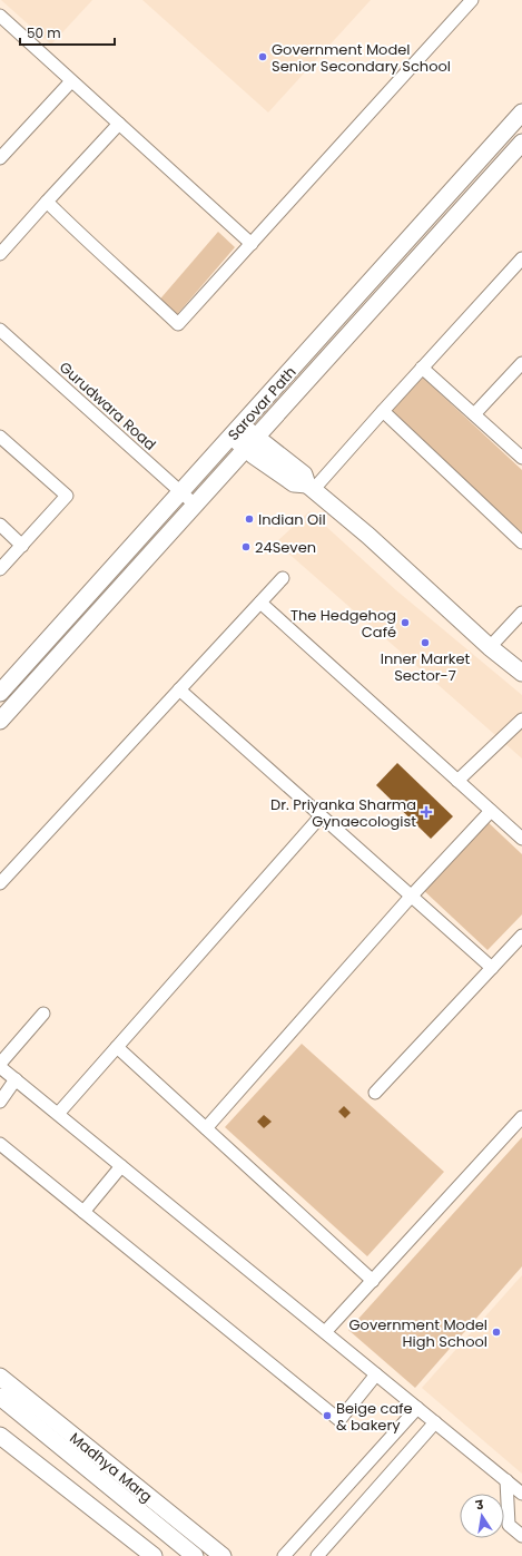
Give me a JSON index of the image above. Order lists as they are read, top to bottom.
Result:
{
  "streets": {
    "main road": ["Sarovar Path", "Madhya Marg"],
    "street": ["Gurudwara Road"]
  },
  "crossings": [
    ["Sarovar Path", "Gurudwara Road"]
  ],
  "places": {
    "other": [
      "Government Model Senior Secondary School",
      "Indian Oil",
      "24Seven",
      "The Hedgehog Café",
      "Inner Market Sector-7",
      "Government Model High School",
      "Beige cafe & bakery"
    ],
    "health": ["Dr. Priyanka Sharma Gynaecologist"]
  },
  "scale_bar": "50 m",
  "north": "top"
}
